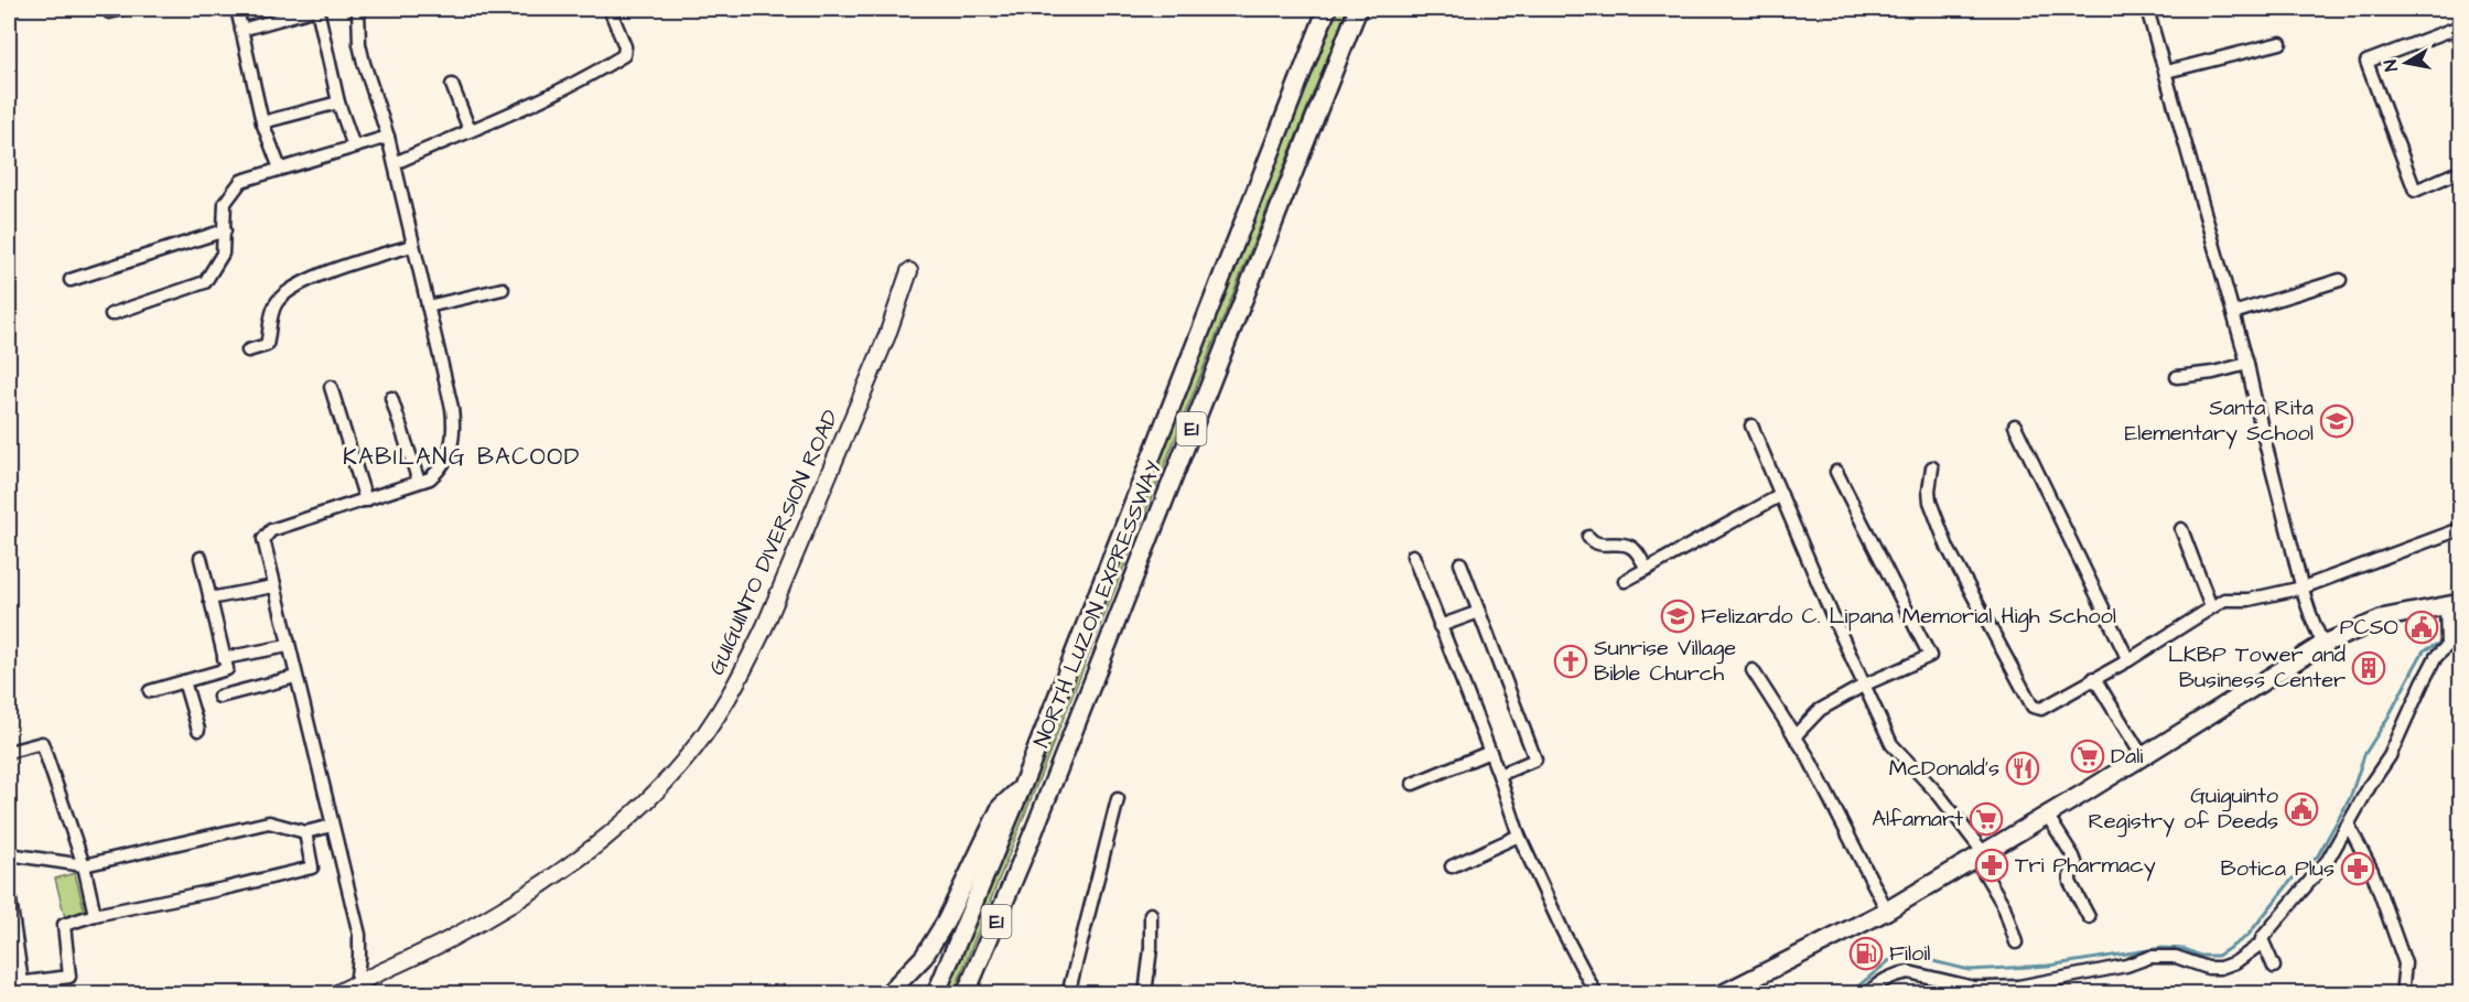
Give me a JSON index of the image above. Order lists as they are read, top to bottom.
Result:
{
  "streets": {
    "highway": ["E1", "NORTH LUZON EXPRESSWAY"],
    "main road": ["GUIGUINTO DIVERSION ROAD"]
  },
  "districts": ["KABILANG BACOOD"],
  "places": {
    "school or university": ["Santa Rita Elementary School", "Felizardo C. Lipana Memorial High School"],
    "public building": ["PCSO", "Guiguinto Registry of Deeds"],
    "church": ["Sunrise Village Bible Church"],
    "building": ["LKBP Tower and Business Center"],
    "supermarket": ["Dali", "Alfamart"],
    "restaurant": ["McDonald's"],
    "pharmacy": ["Tri Pharmacy", "Botica Plus"],
    "fuel station": ["Filoil"]
  },
  "north": "left"
}
